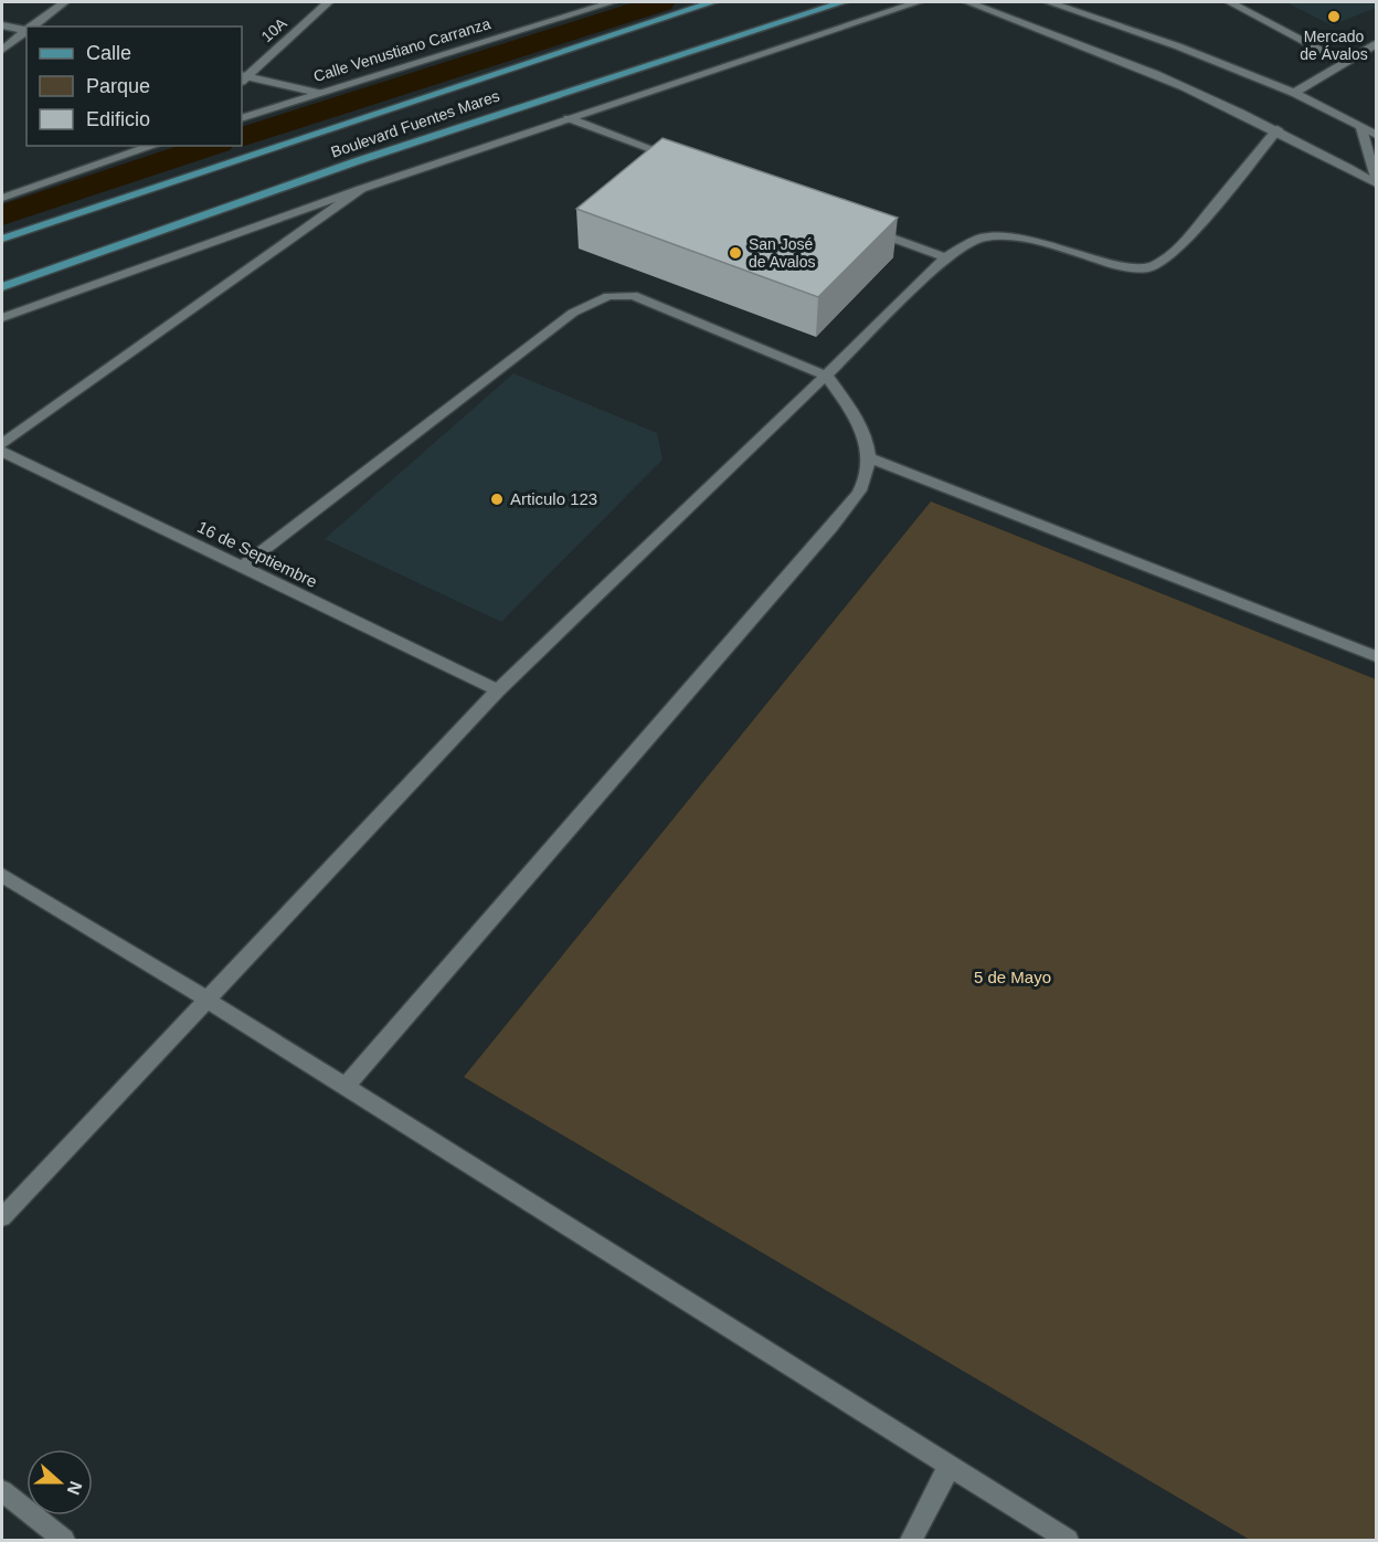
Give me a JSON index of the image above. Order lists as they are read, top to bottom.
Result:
{
  "streets": {
    "main road": ["Boulevard Fuentes Mares"],
    "street": ["10A", "Calle Venustiano Carranza", "16 de Septiembre"]
  },
  "parks": ["5 de Mayo"],
  "places": ["Mercado de Ávalos", "San José de Avalos", "Articulo 123"],
  "legend": ["Calle", "Parque", "Edificio"],
  "north": "right"
}
